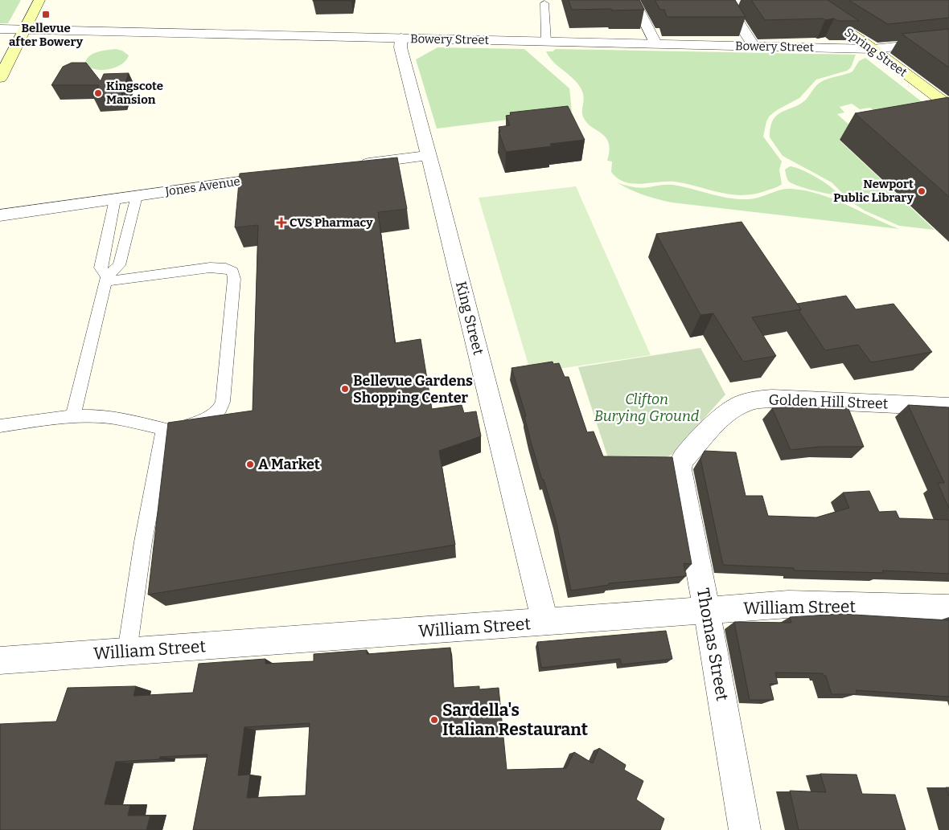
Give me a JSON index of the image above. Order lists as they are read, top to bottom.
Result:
{
  "streets": {
    "main road": ["Spring Street"],
    "street": [
      "Bowery Street",
      "Jones Avenue",
      "King Street",
      "Golden Hill Street",
      "William Street",
      "Thomas Street"
    ]
  },
  "crossings": [
    ["Bowery Street", "Spring Street"],
    ["Bowery Street", "King Street"],
    ["King Street", "William Street"],
    ["Golden Hill Street", "Thomas Street"],
    ["William Street", "Thomas Street"]
  ],
  "parks": ["Clifton Burying Ground"],
  "places": {
    "transit": ["Bellevue after Bowery"],
    "other": [
      "Kingscote Mansion",
      "Newport Public Library",
      "Bellevue Gardens Shopping Center",
      "A Market",
      "Sardella's Italian Restaurant"
    ],
    "health": ["CVS Pharmacy"]
  }
}
